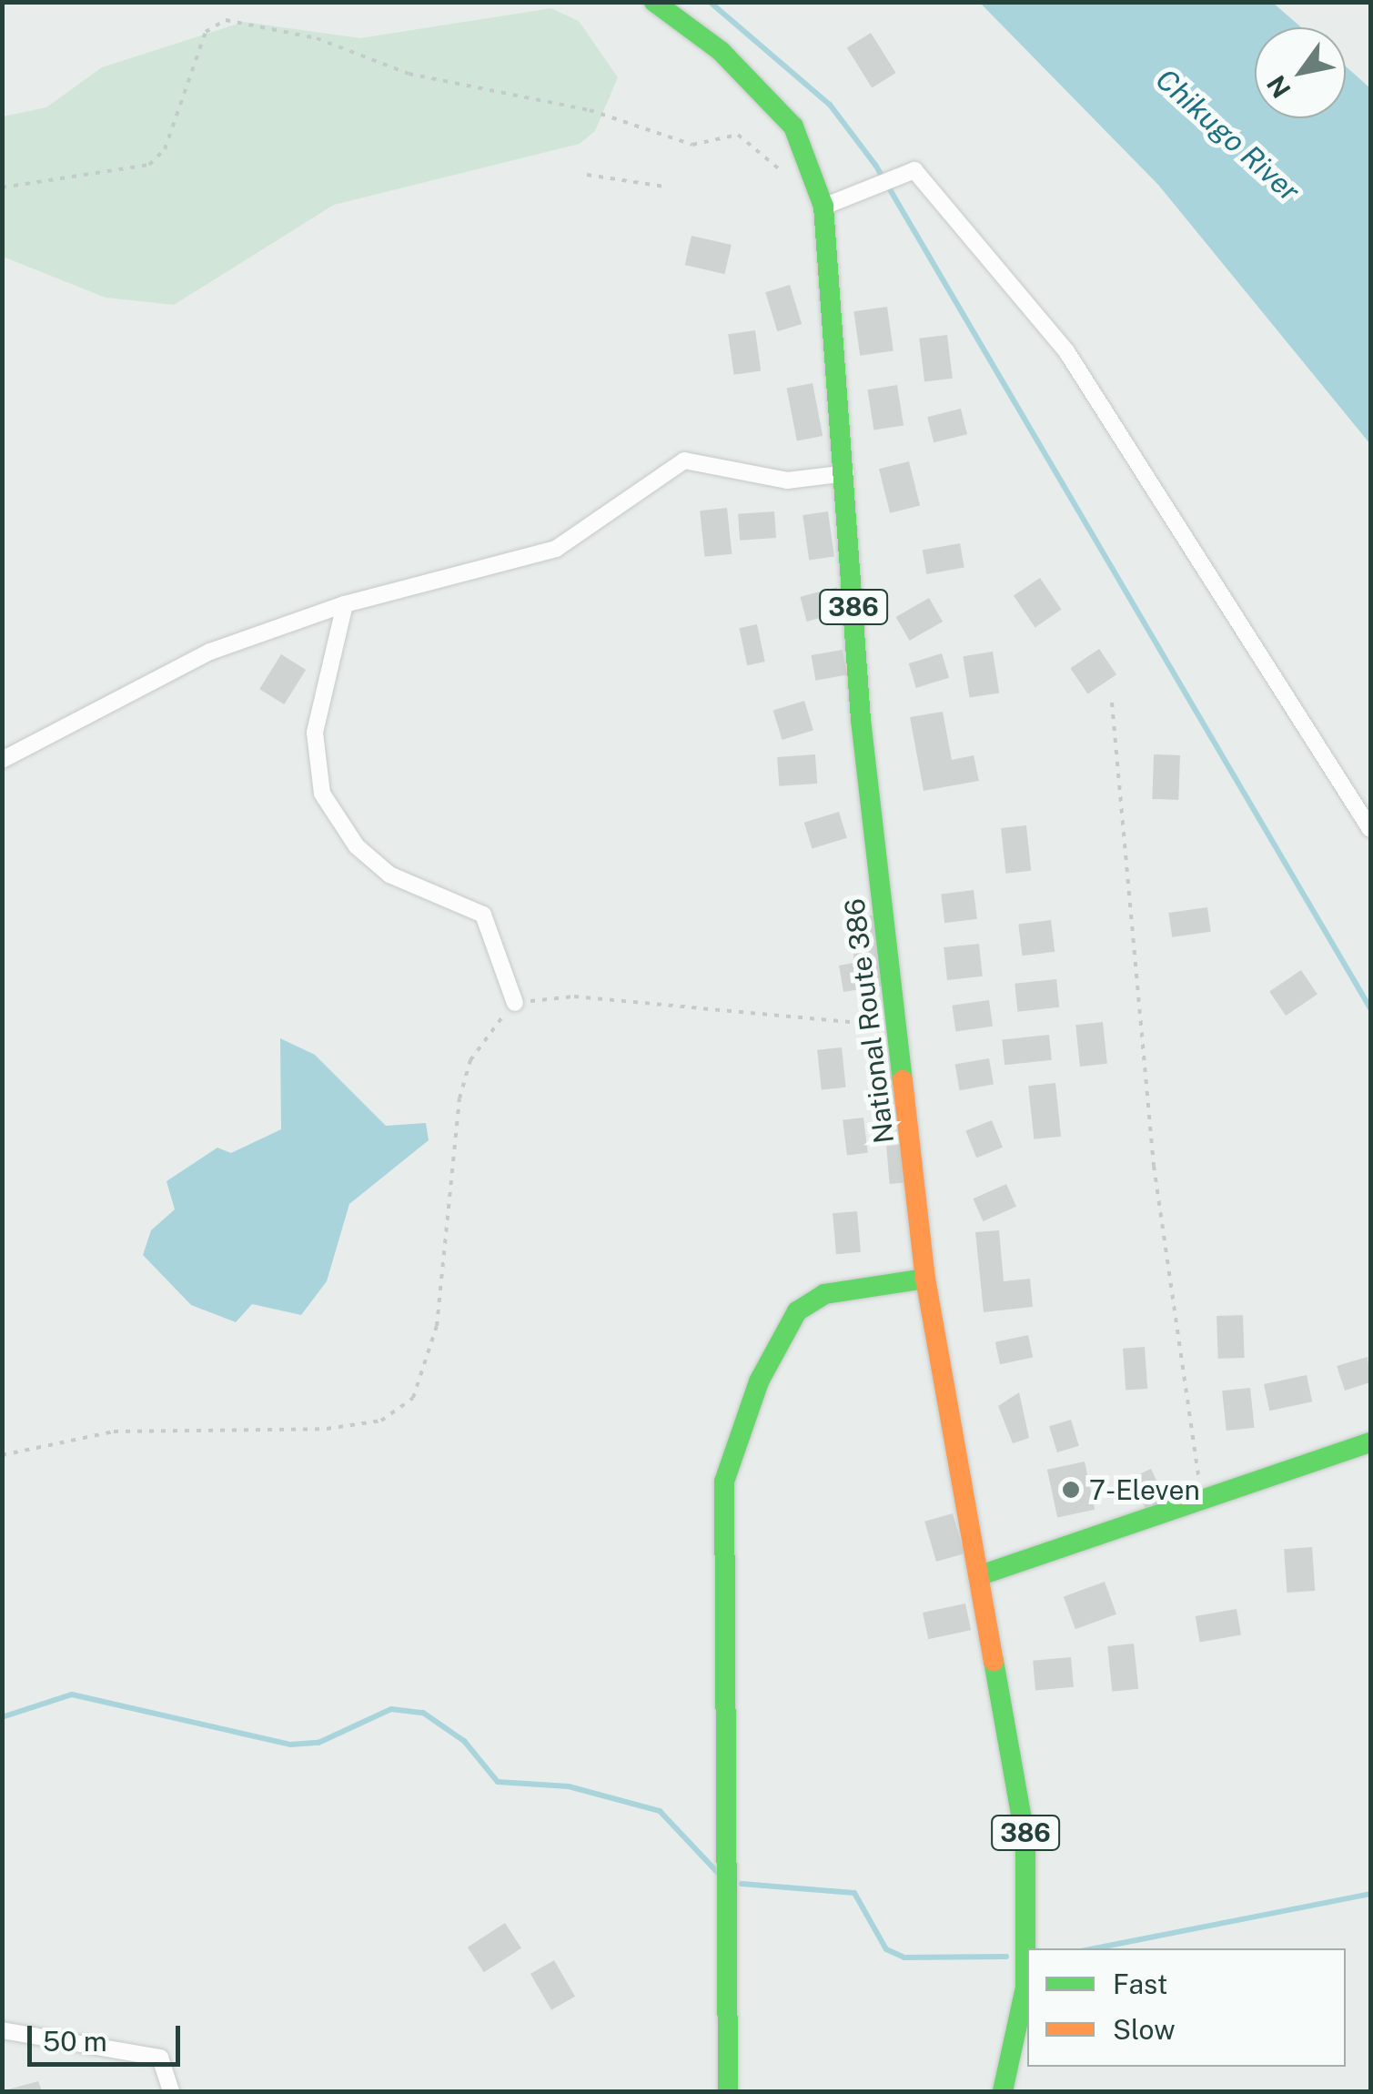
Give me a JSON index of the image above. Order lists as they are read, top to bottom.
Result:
{
  "streets": {
    "main road": ["386", "National Route 386"]
  },
  "water": ["Chikugo River"],
  "places": ["7-Eleven"],
  "legend": ["Fast", "Slow"],
  "scale_bar": "50 m",
  "north": "bottom left"
}
